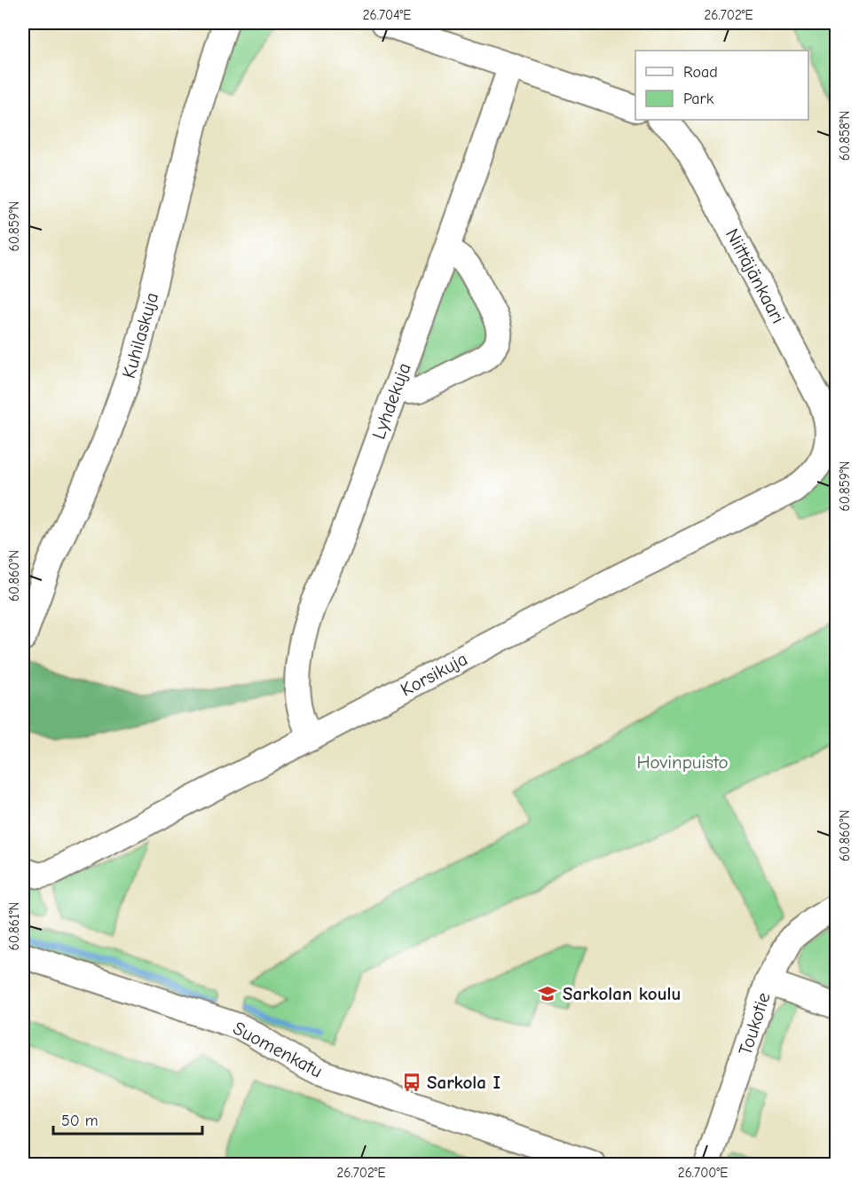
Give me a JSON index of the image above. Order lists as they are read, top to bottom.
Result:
{
  "streets": {
    "street": [
      "Niittäjänkaari",
      "Kuhilaskuja",
      "Lyhdekuja",
      "Korsikuja",
      "Toukotie",
      "Suomenkatu"
    ]
  },
  "crossings": [
    ["Niittäjänkaari", "Korsikuja"],
    ["Lyhdekuja", "Korsikuja"]
  ],
  "parks": ["Hovinpuisto"],
  "places": {
    "school or university": ["Sarkolan koulu"],
    "bus stop": ["Sarkola I"]
  },
  "legend": ["Road", "Park"],
  "scale_bar": "50 m",
  "coordinates": [
    "26.704°E",
    "26.702°E",
    "60.858°N",
    "60.859°N",
    "60.860°N",
    "60.861°N",
    "26.700°E"
  ]
}
